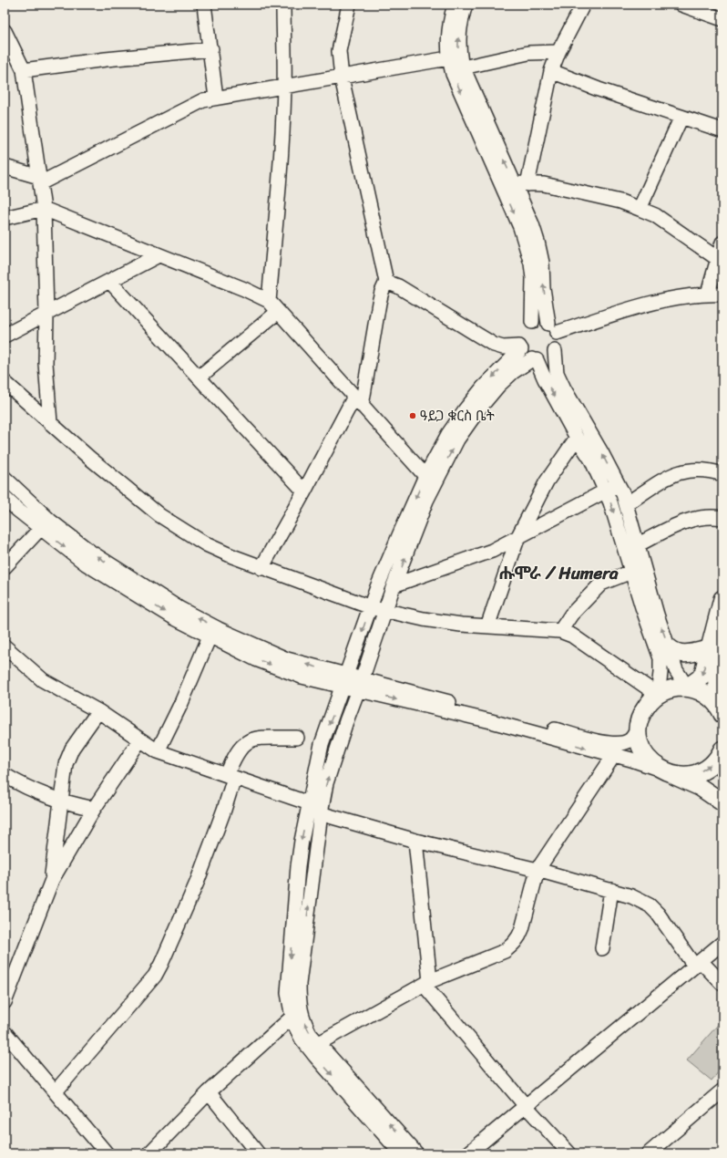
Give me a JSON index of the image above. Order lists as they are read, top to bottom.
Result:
{
  "districts": ["ሑሞራ / Humera"],
  "places": ["ዓይጋ ቁርስ ቤት"]
}
